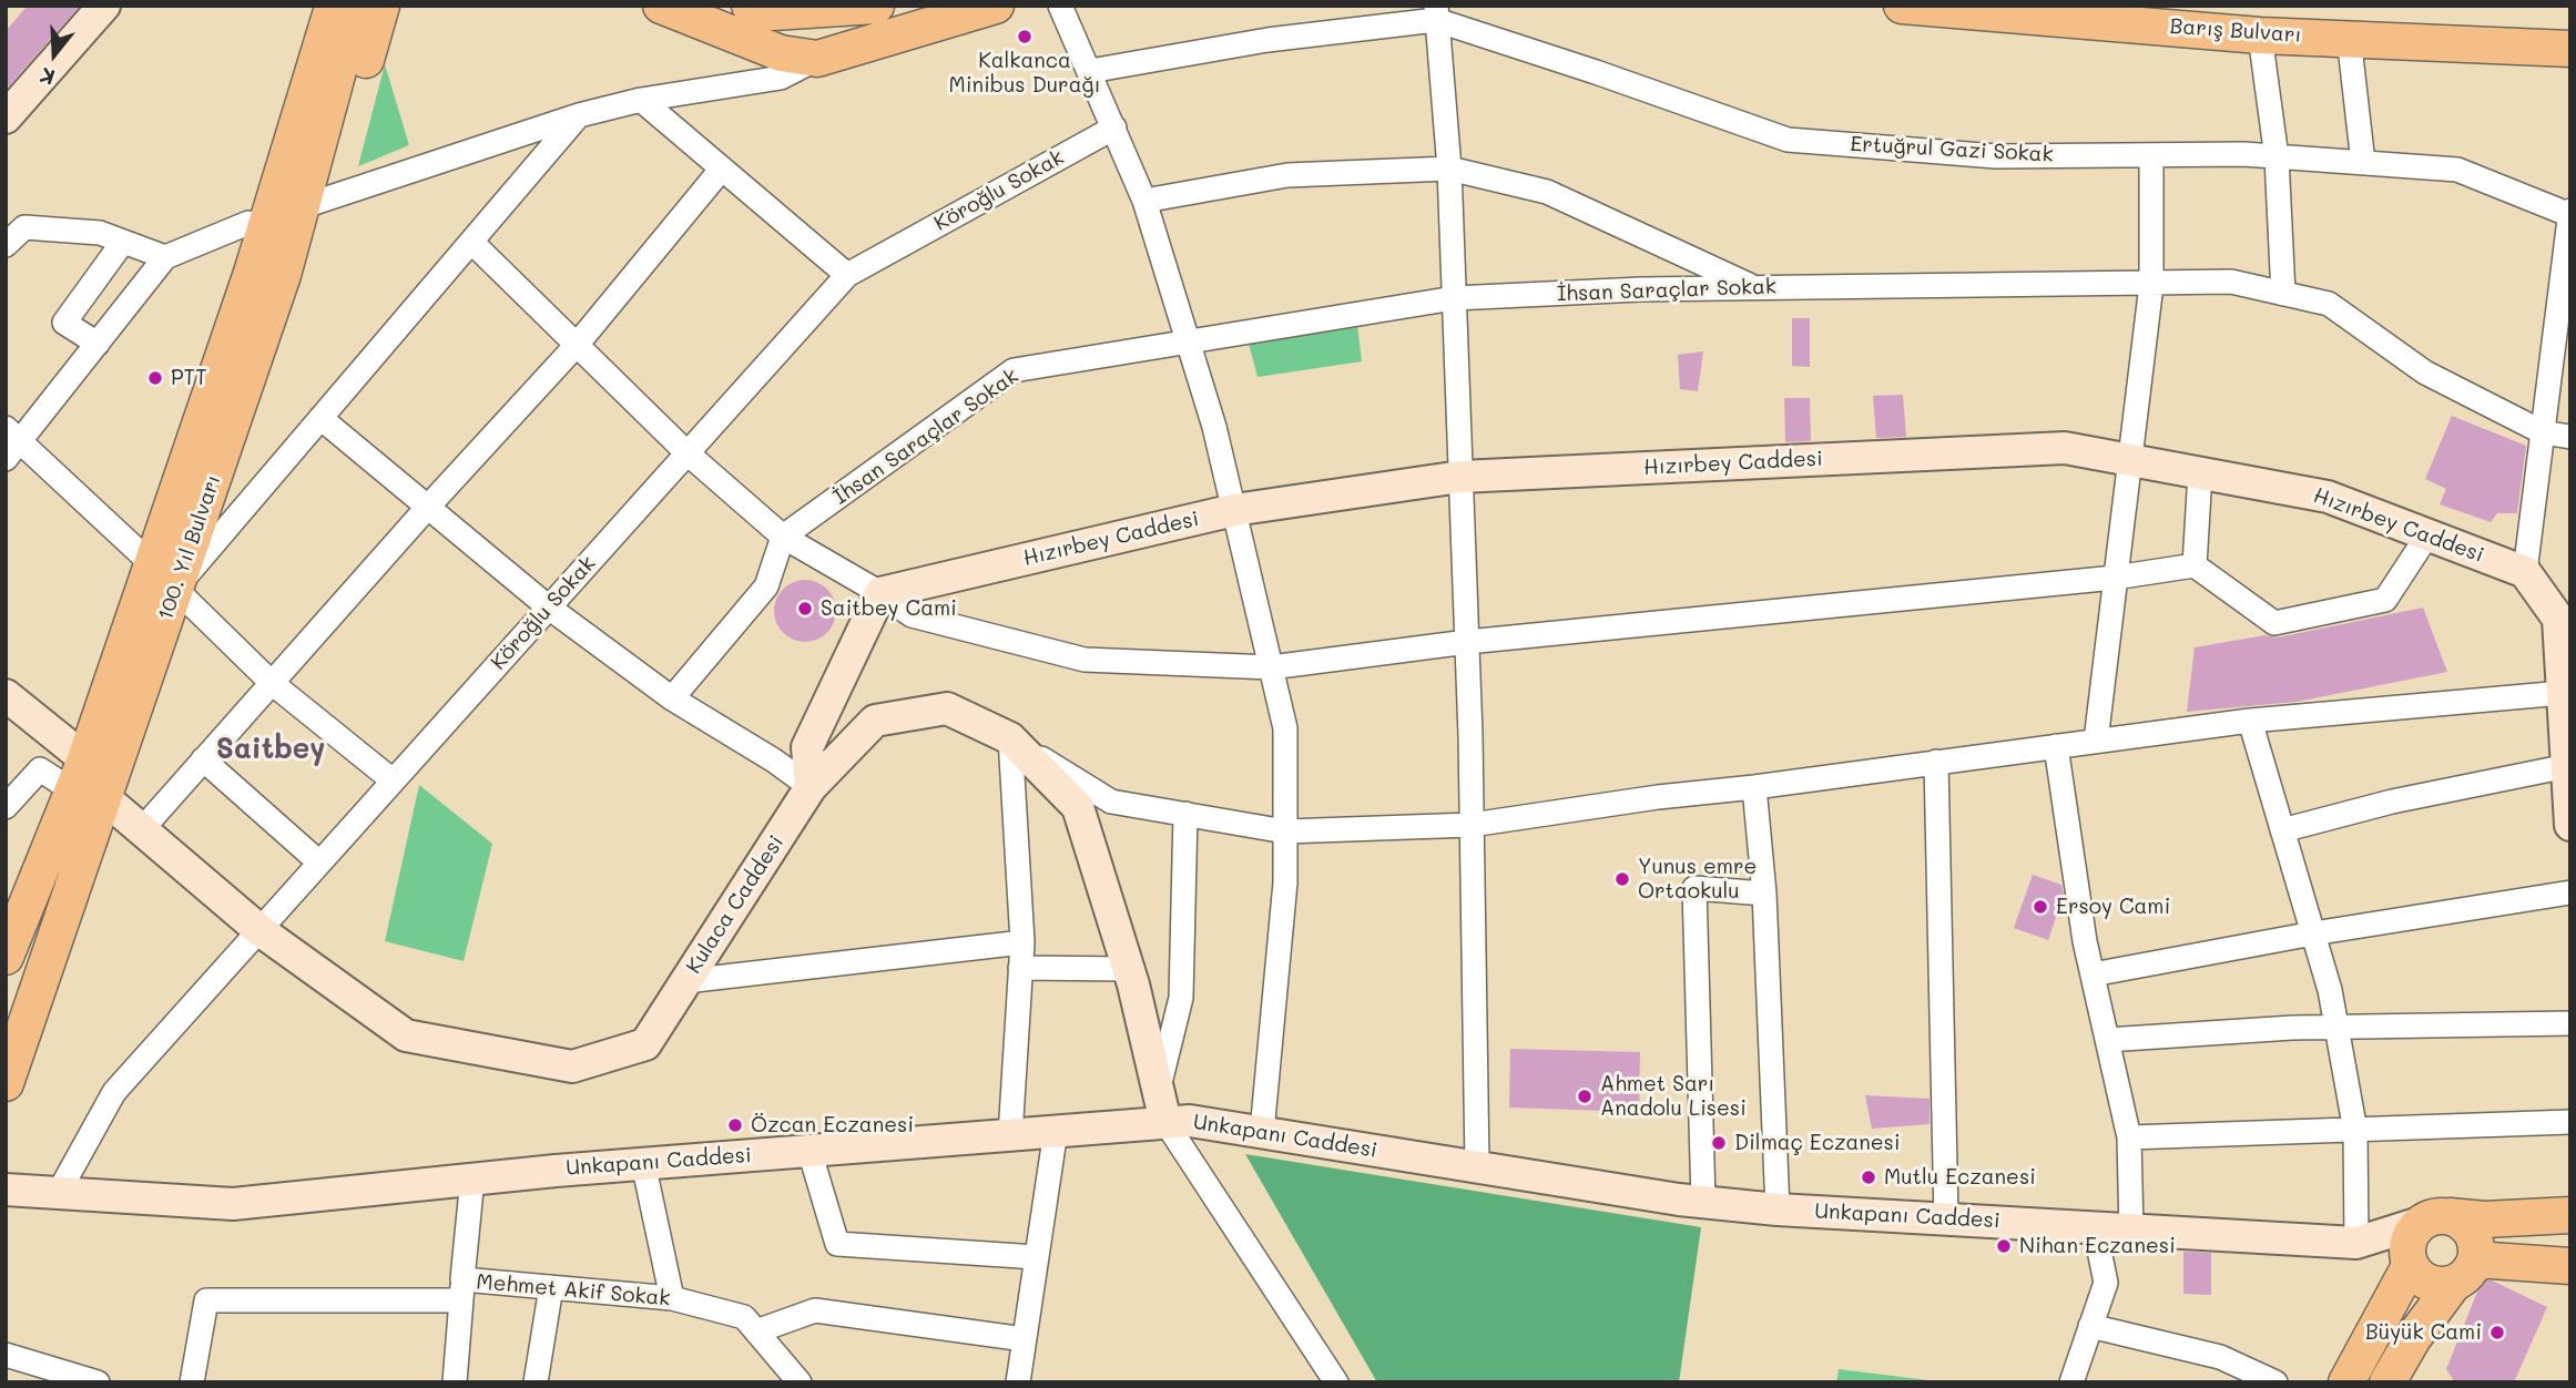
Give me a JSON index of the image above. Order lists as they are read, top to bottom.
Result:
{
  "streets": {
    "main road": [
      "Barış Bulvarı",
      "Hızırbey Caddesi",
      "100. Yıl Bulvarı",
      "Kulaca Caddesi",
      "Unkapanı Caddesi"
    ],
    "street": [
      "Ertuğrul Gazi Sokak",
      "Köroğlu Sokak",
      "İhsan Saraçlar Sokak",
      "Mehmet Akif Sokak"
    ]
  },
  "crossings": [
    ["Köroğlu Sokak", "Kulaca Caddesi"],
    ["Köroğlu Sokak", "Unkapanı Caddesi"],
    ["100. Yıl Bulvarı", "Kulaca Caddesi"],
    ["Kulaca Caddesi", "Unkapanı Caddesi"],
    ["Unkapanı Caddesi", "Mehmet Akif Sokak"]
  ],
  "districts": ["Saitbey"],
  "places": [
    "Kalkanca Minibus Durağı",
    "PTT",
    "Saitbey Cami",
    "Yunus emre Ortaokulu",
    "Ersoy Cami",
    "Ahmet Sarı Anadolu Lisesi",
    "Özcan Eczanesi",
    "Dilmaç Eczanesi",
    "Mutlu Eczanesi",
    "Nihan Eczanesi",
    "Büyük Cami"
  ],
  "north": "bottom"
}
